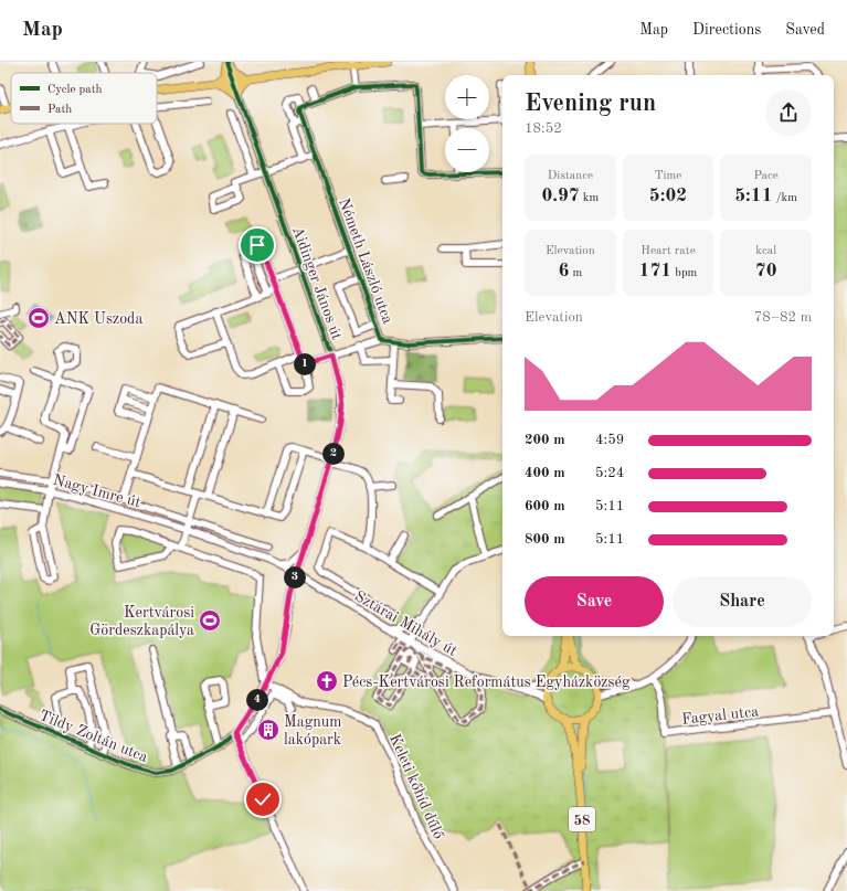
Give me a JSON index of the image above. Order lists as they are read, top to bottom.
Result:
{
  "streets": {
    "main road": ["58"],
    "street": [
      "Németh László utca",
      "Aidinger János út",
      "Nagy Imre út",
      "Sztárai Mihály út",
      "Fagyal utca",
      "Tildy Zoltán utca",
      "Keleti kőhíd dűlő"
    ]
  },
  "crossings": [
    ["Németh László utca", "Aidinger János út"],
    ["Aidinger János út", "Nagy Imre út"],
    ["Aidinger János út", "Sztárai Mihály út"],
    ["Aidinger János út", "Tildy Zoltán utca"],
    ["Nagy Imre út", "Sztárai Mihály út"],
    ["Nagy Imre út", "Tildy Zoltán utca"],
    ["Nagy Imre út", "Keleti kőhíd dűlő"],
    ["Sztárai Mihály út", "Tildy Zoltán utca"],
    ["Sztárai Mihály út", "58"],
    ["Tildy Zoltán utca", "Keleti kőhíd dűlő"]
  ],
  "places": {
    "sports": ["ANK Uszoda", "Kertvárosi Gördeszkapálya"],
    "church": ["Pécs-Kertvárosi Református Egyházközség"],
    "building": ["Magnum lakópark"]
  },
  "legend": ["Cycle path", "Path"],
  "page": {
    "header": "Map",
    "nav": ["Map", "Directions", "Saved"],
    "map_buttons": ["+", "−"],
    "heading": ["Evening run", "18:52"],
    "stats": [
      ["Distance", "0.97 km"],
      ["Time", "5:02"],
      ["Pace", "5:11 /km"],
      ["Elevation", "6 m"],
      ["Heart rate", "171 bpm"],
      ["kcal", "70"]
    ],
    "chart": ["Elevation", "78–82 m"],
    "pins": [
      "1",
      "2",
      "3",
      "4"
    ],
    "list": [
      {
        "name": "200 m",
        "note": "4:59"
      },
      {
        "name": "400 m",
        "note": "5:24"
      },
      {
        "name": "600 m",
        "note": "5:11"
      },
      {
        "name": "800 m",
        "note": "5:11"
      }
    ],
    "buttons": ["Save", "Share"]
  }
}
